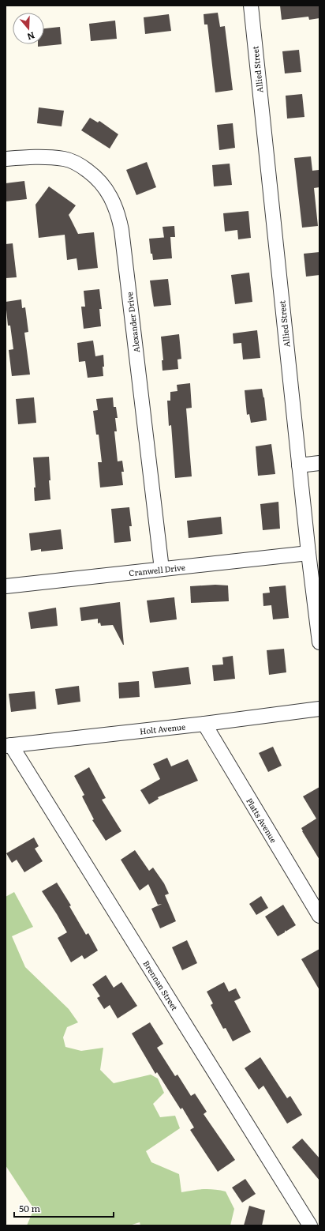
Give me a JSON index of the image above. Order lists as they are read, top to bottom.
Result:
{
  "streets": {
    "street": [
      "Allied Street",
      "Alexander Drive",
      "Cranwell Drive",
      "Holt Avenue",
      "Platts Avenue",
      "Brennan Street"
    ]
  },
  "crossings": [
    ["Allied Street", "Cranwell Drive"],
    ["Alexander Drive", "Cranwell Drive"],
    ["Holt Avenue", "Platts Avenue"],
    ["Holt Avenue", "Brennan Street"]
  ],
  "scale_bar": "50 m",
  "north": "bottom"
}
